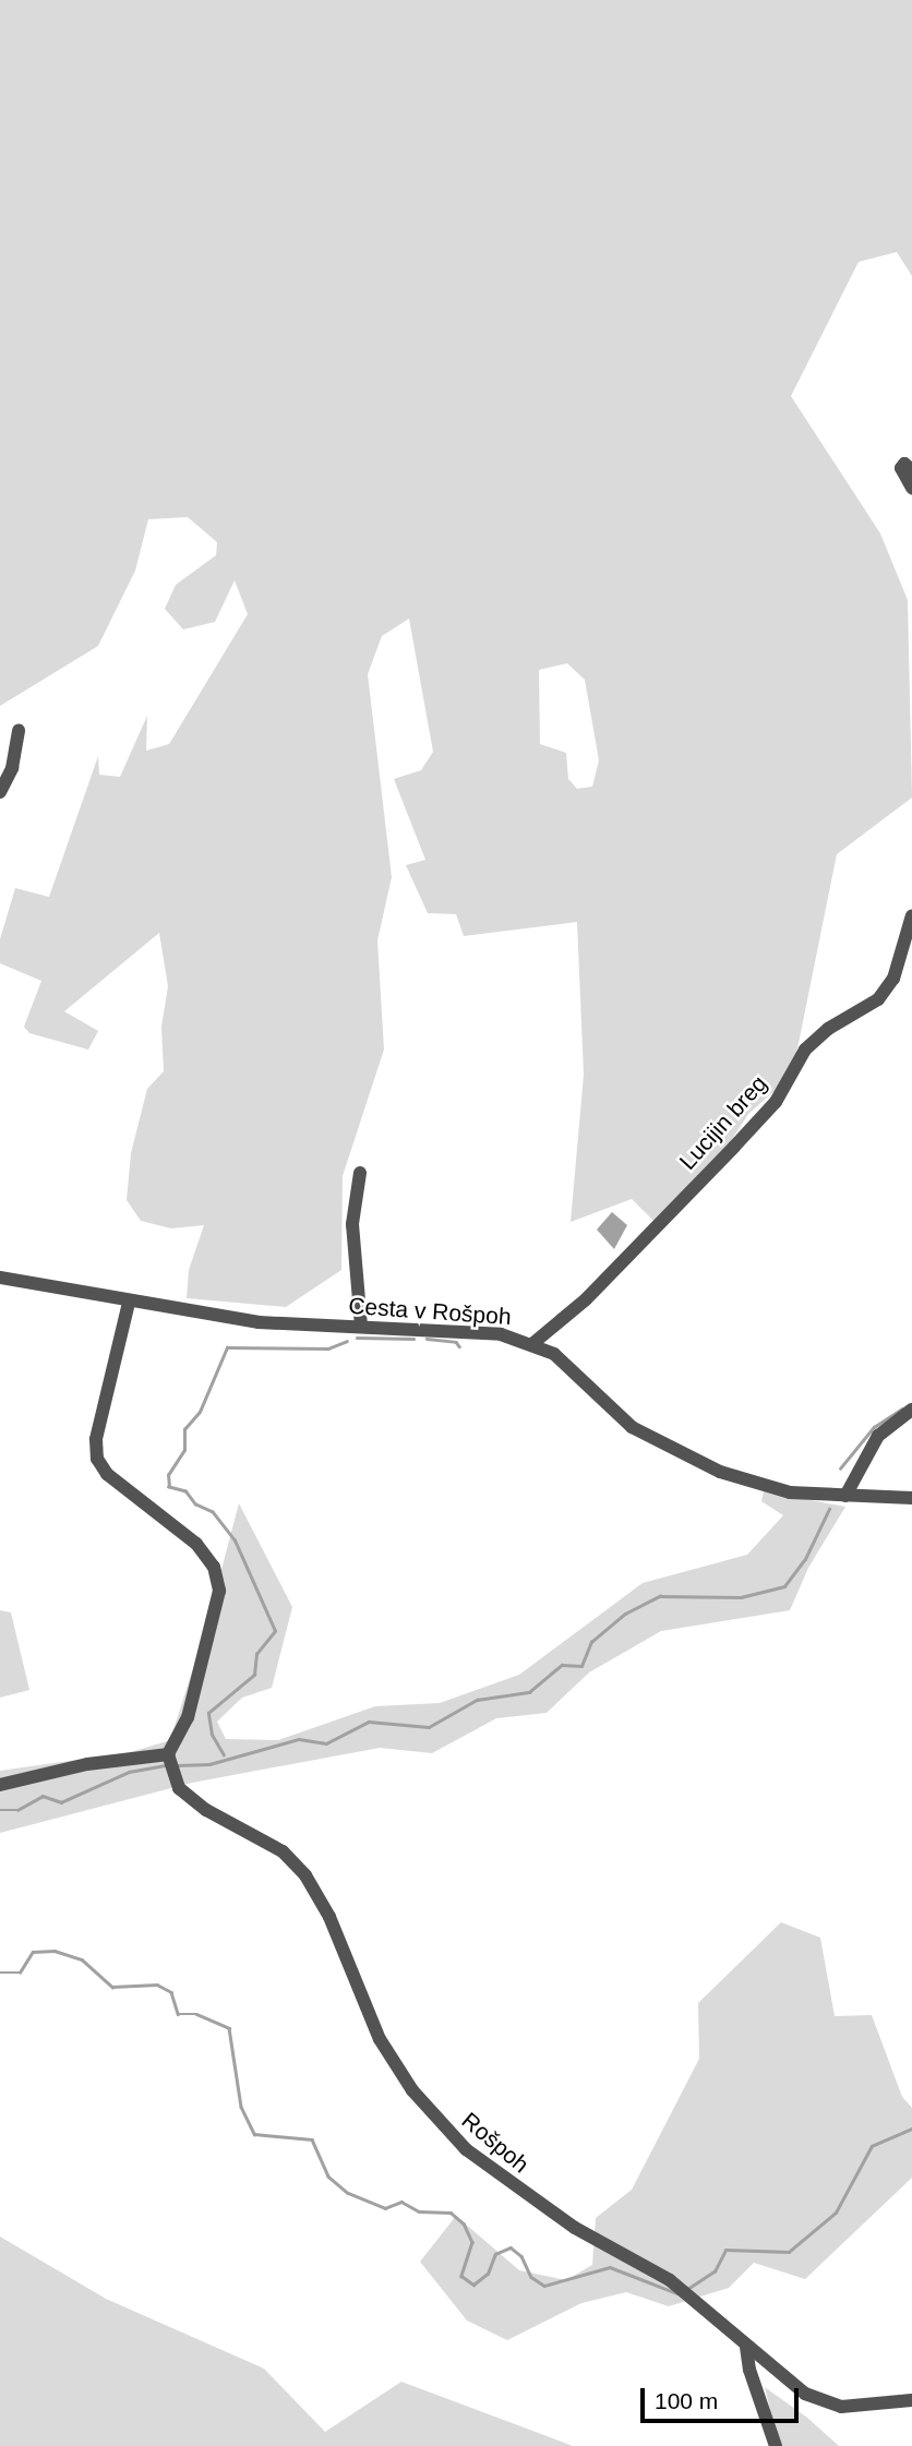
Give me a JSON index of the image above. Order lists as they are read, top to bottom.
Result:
{
  "streets": {
    "street": ["Lucijin breg", "Cesta v Rošpoh", "Rošpoh"]
  },
  "crossings": [
    ["Lucijin breg", "Cesta v Rošpoh"]
  ],
  "scale_bar": "100 m"
}
